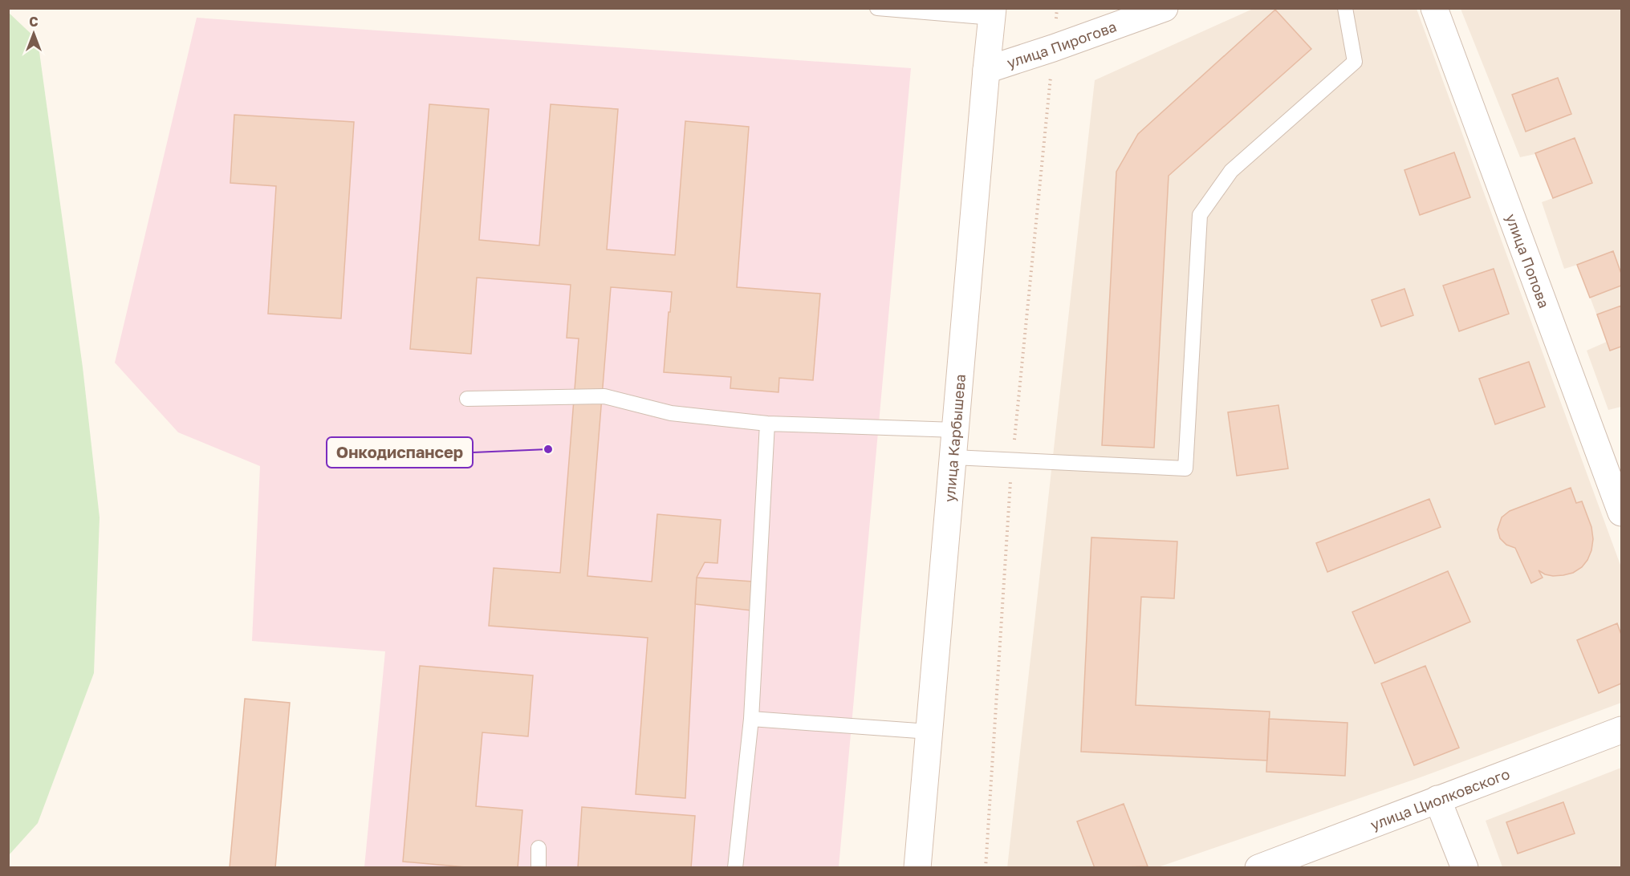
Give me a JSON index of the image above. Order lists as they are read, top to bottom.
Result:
{
  "streets": {
    "street": [
      "улица Пирогова",
      "улица Попова",
      "улица Карбышева",
      "улица Циолковского"
    ]
  },
  "crossings": [
    ["улица Пирогова", "улица Карбышева"]
  ],
  "places": ["Онкодиспансер"],
  "north": "top"
}
